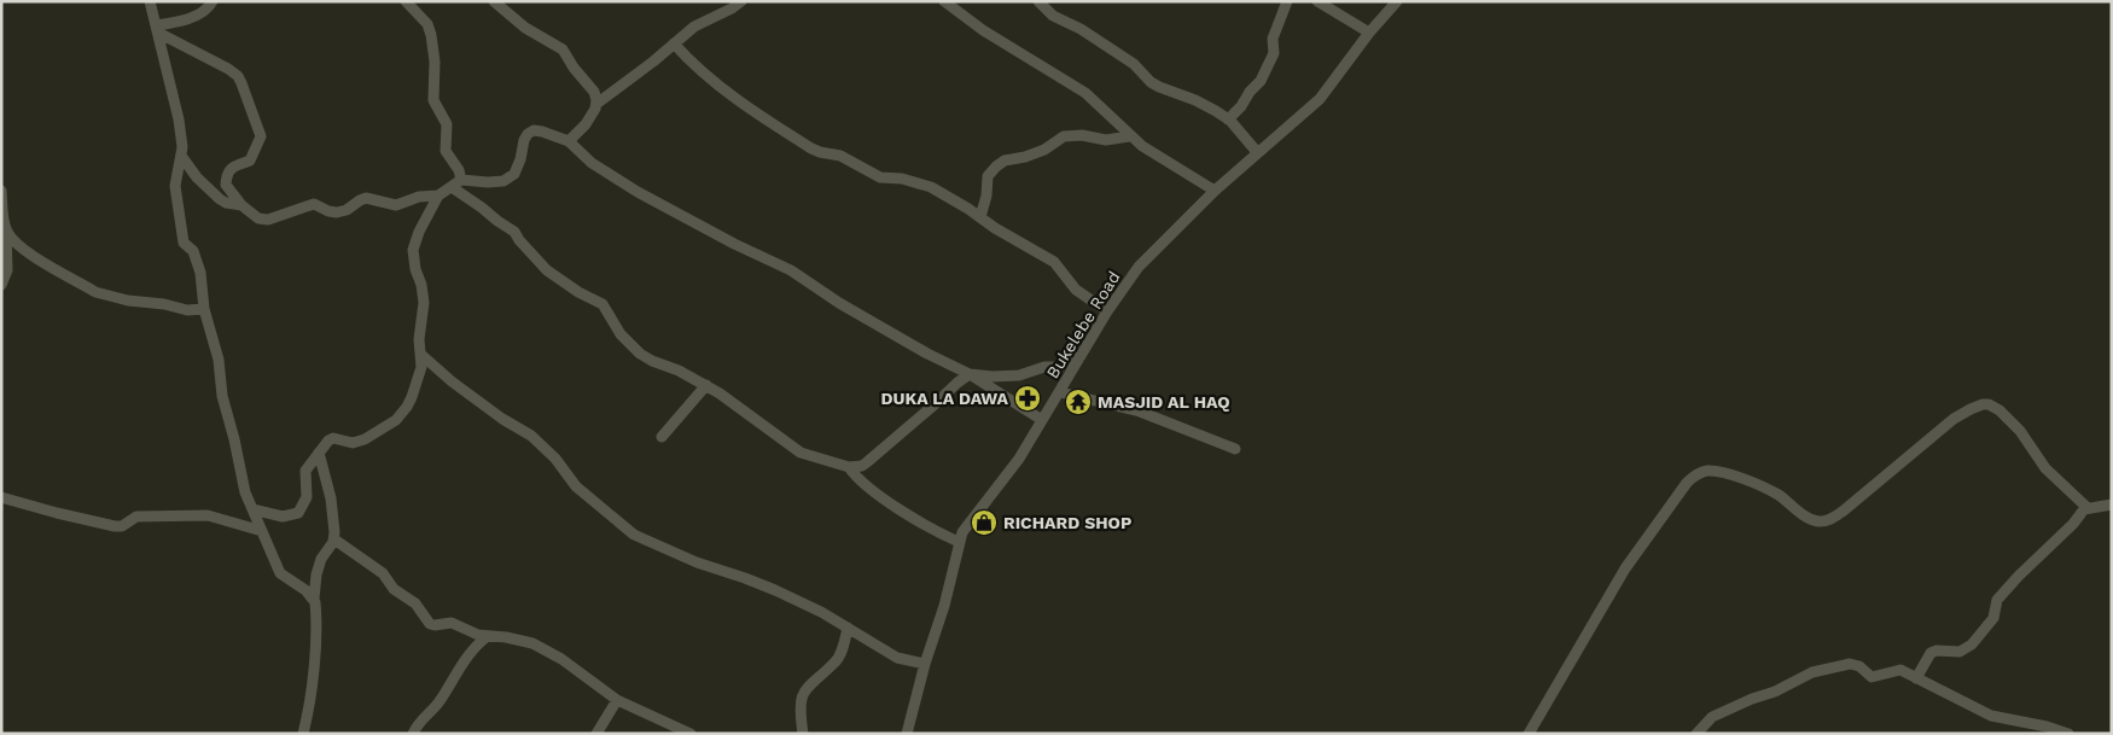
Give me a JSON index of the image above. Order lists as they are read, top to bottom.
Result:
{
  "streets": {
    "street": ["Bukelebe Road"]
  },
  "places": {
    "pharmacy": ["DUKA LA DAWA"],
    "temple": ["MASJID AL HAQ"],
    "shop": ["RICHARD SHOP"]
  }
}
